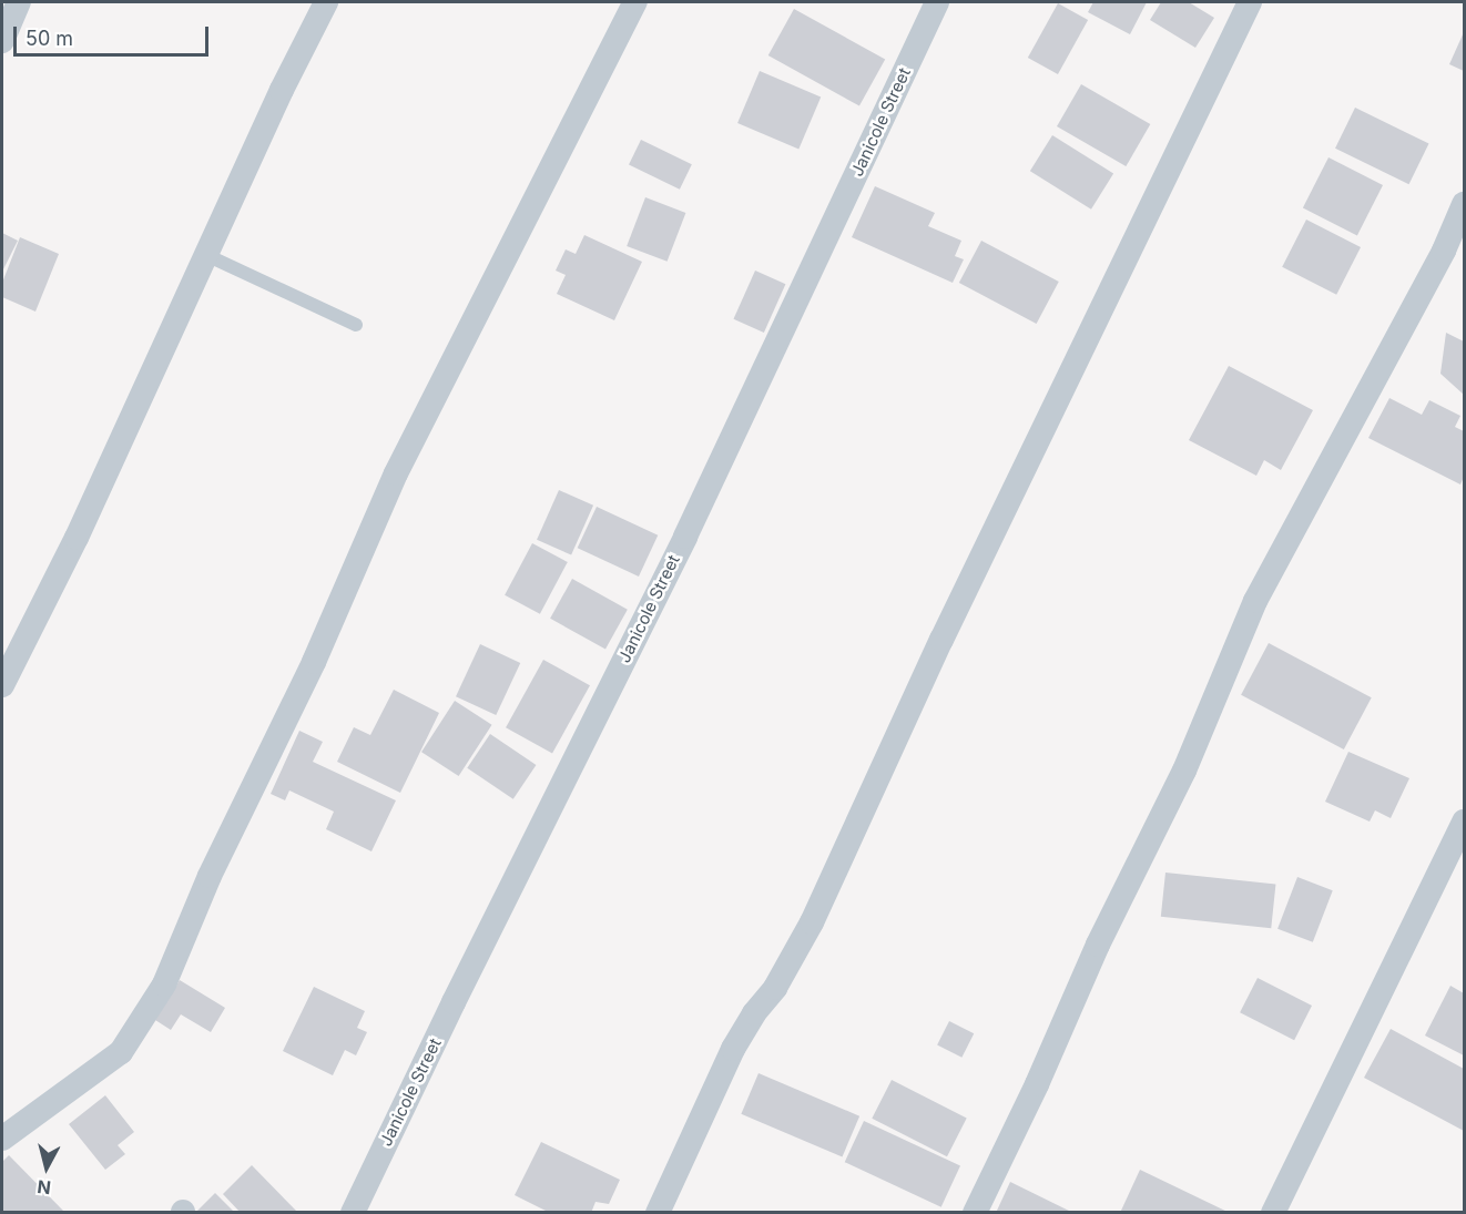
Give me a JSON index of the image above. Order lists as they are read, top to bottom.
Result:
{
  "streets": {
    "street": ["Janicole Street"]
  },
  "scale_bar": "50 m",
  "north": "bottom"
}
